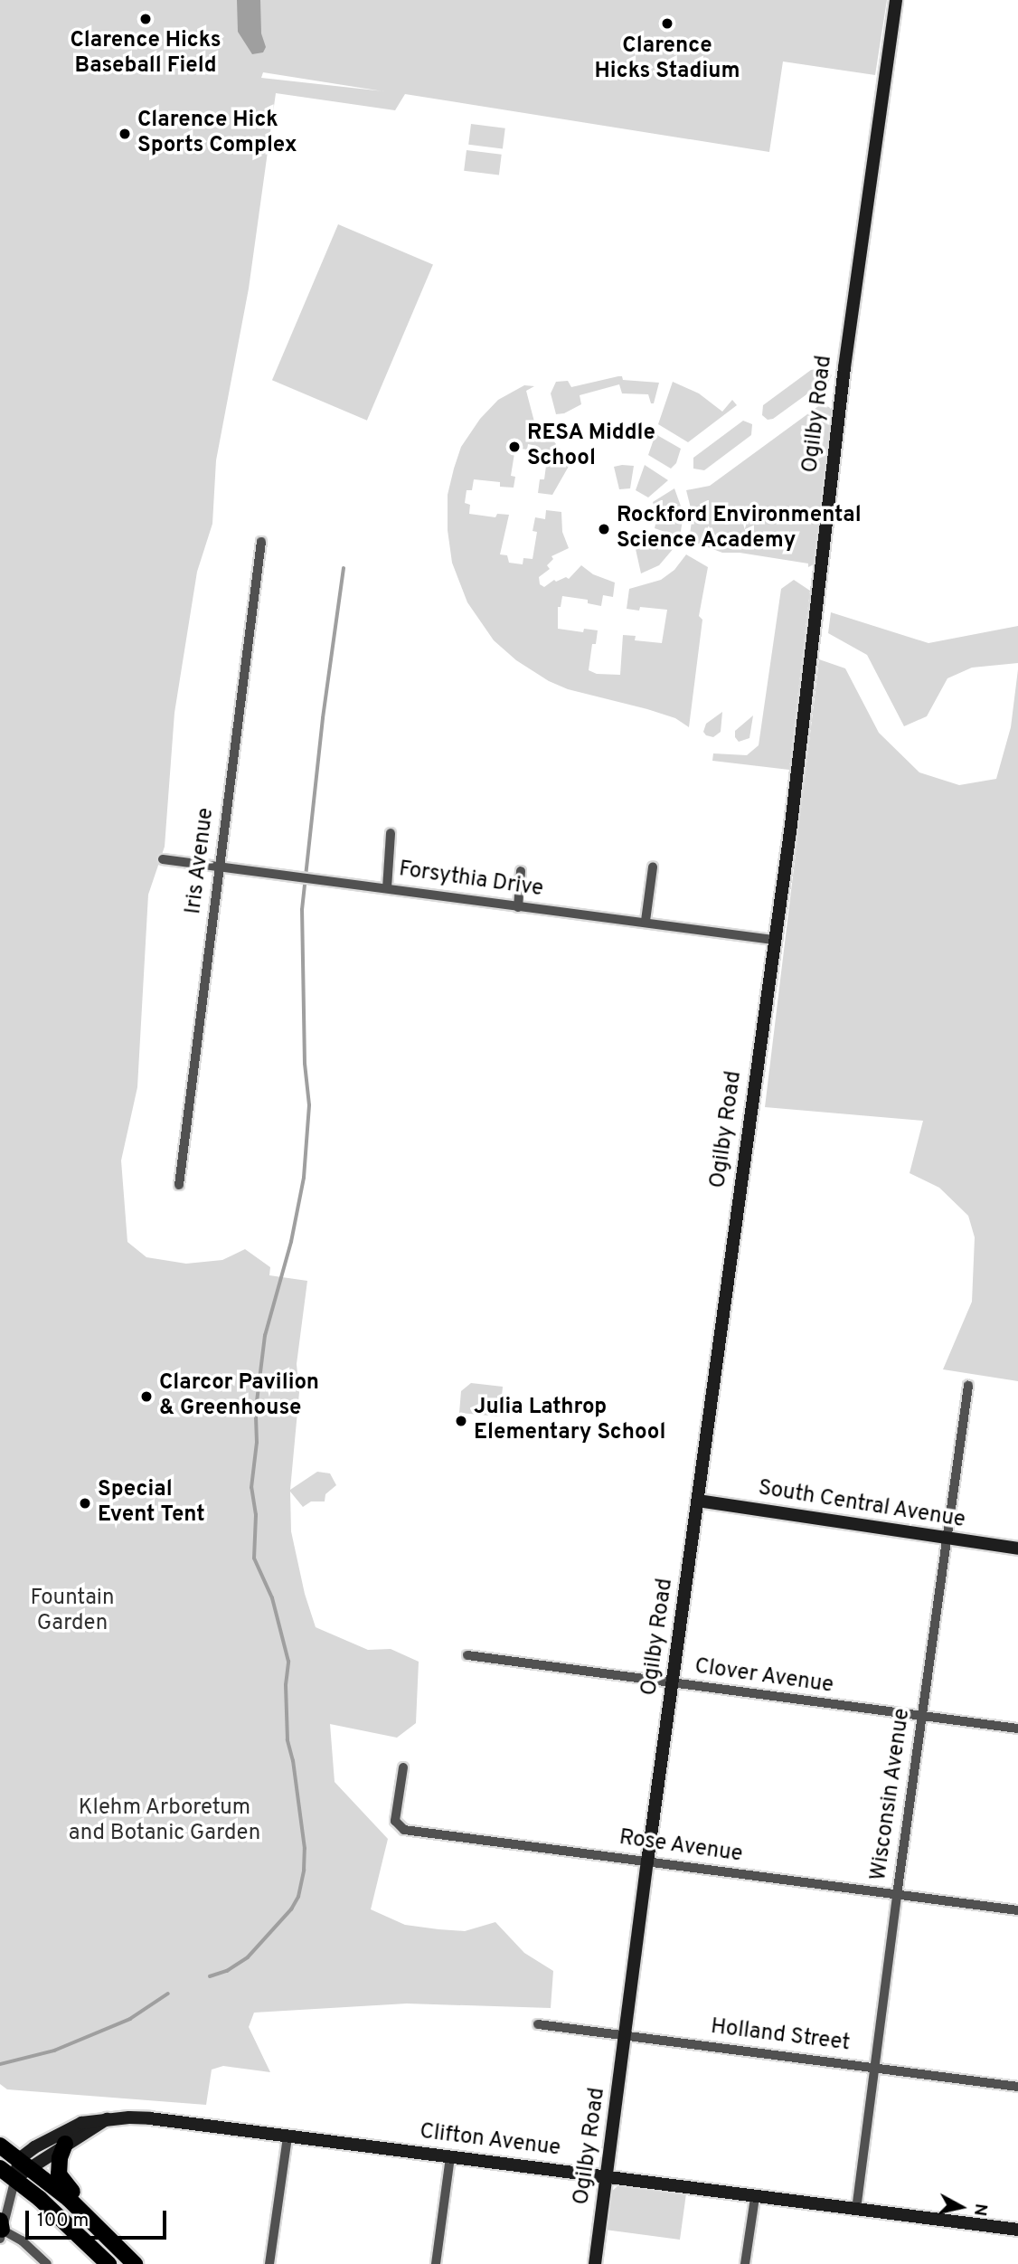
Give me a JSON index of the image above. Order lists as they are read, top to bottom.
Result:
{
  "streets": {
    "street": [
      "Ogilby Road",
      "Iris Avenue",
      "Forsythia Drive",
      "South Central Avenue",
      "Clover Avenue",
      "Wisconsin Avenue",
      "Rose Avenue",
      "Holland Street",
      "Clifton Avenue"
    ]
  },
  "crossings": [
    ["Ogilby Road", "Forsythia Drive"],
    ["Ogilby Road", "South Central Avenue"],
    ["Ogilby Road", "Clover Avenue"],
    ["Ogilby Road", "Rose Avenue"],
    ["Ogilby Road", "Holland Street"],
    ["Ogilby Road", "Clifton Avenue"],
    ["Iris Avenue", "Forsythia Drive"],
    ["South Central Avenue", "Wisconsin Avenue"],
    ["Clover Avenue", "Wisconsin Avenue"],
    ["Wisconsin Avenue", "Rose Avenue"],
    ["Wisconsin Avenue", "Holland Street"],
    ["Wisconsin Avenue", "Clifton Avenue"]
  ],
  "parks": ["Fountain Garden", "Klehm Arboretum and Botanic Garden"],
  "places": [
    "Clarence Hicks Baseball Field",
    "Clarence Hicks Stadium",
    "Clarence Hick Sports Complex",
    "RESA Middle School",
    "Rockford Environmental Science Academy",
    "Clarcor Pavilion & Greenhouse",
    "Julia Lathrop Elementary School",
    "Special Event Tent"
  ],
  "scale_bar": "100 m",
  "north": "right"
}
